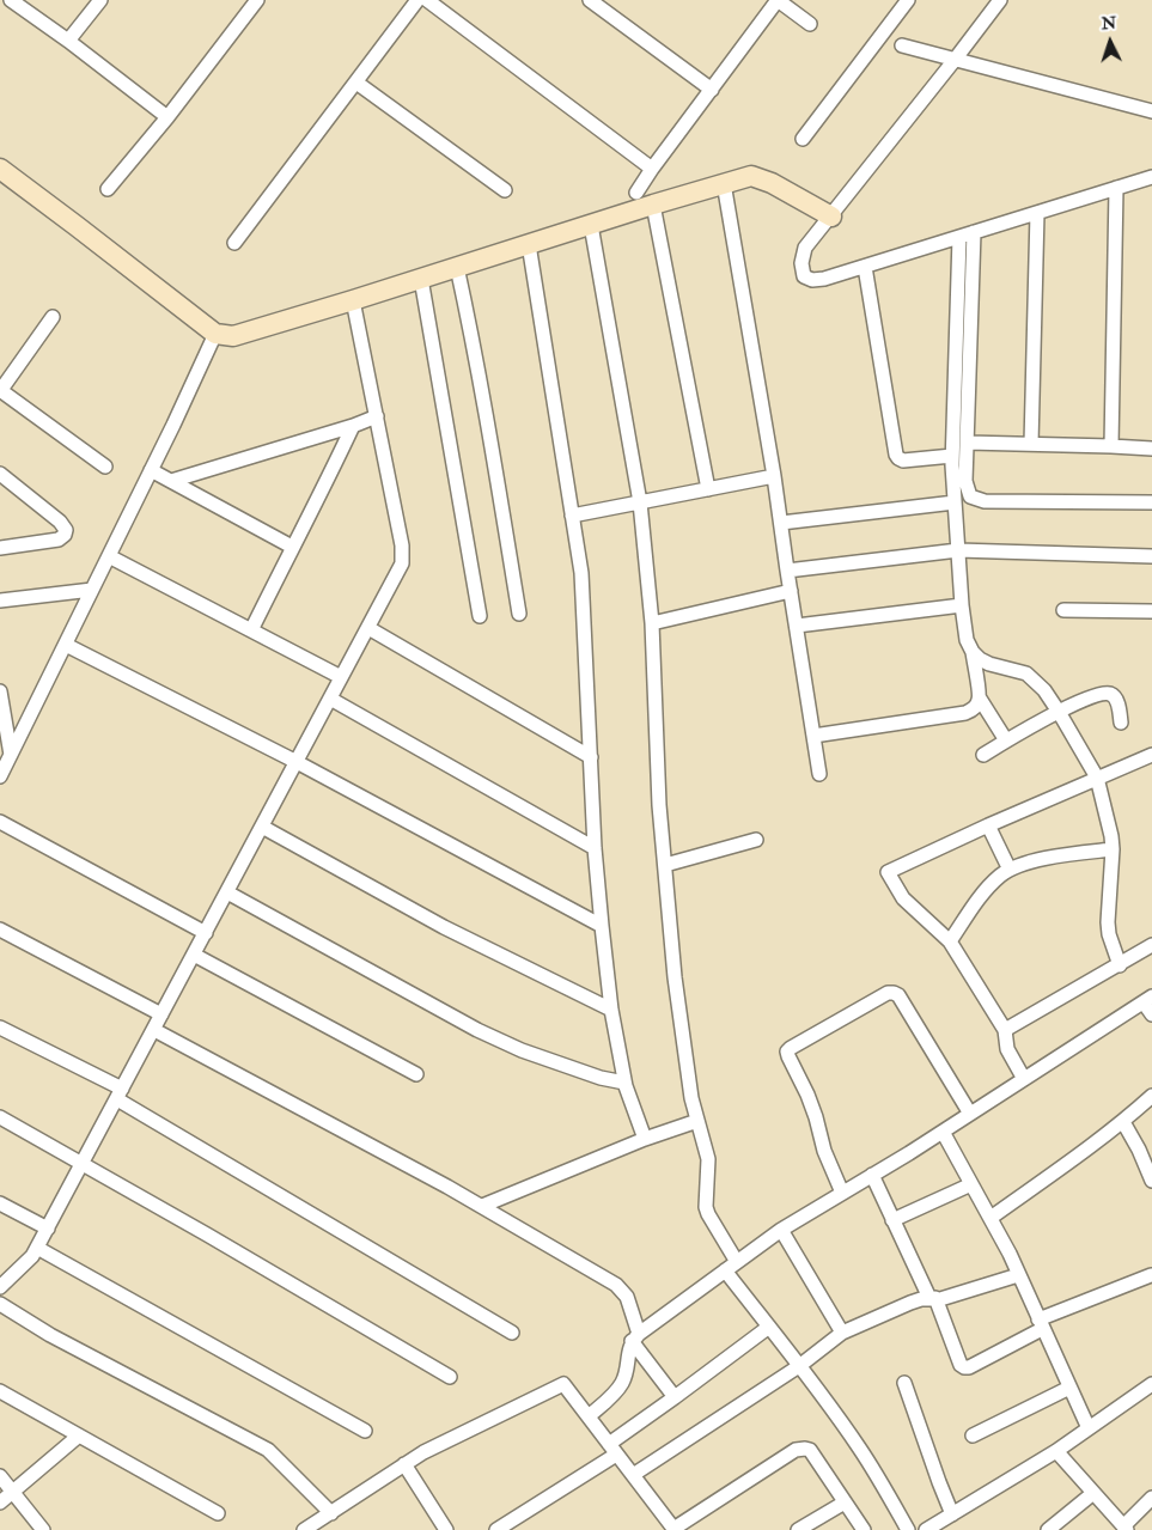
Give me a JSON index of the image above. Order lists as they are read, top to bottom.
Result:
{
  "north": "top"
}
